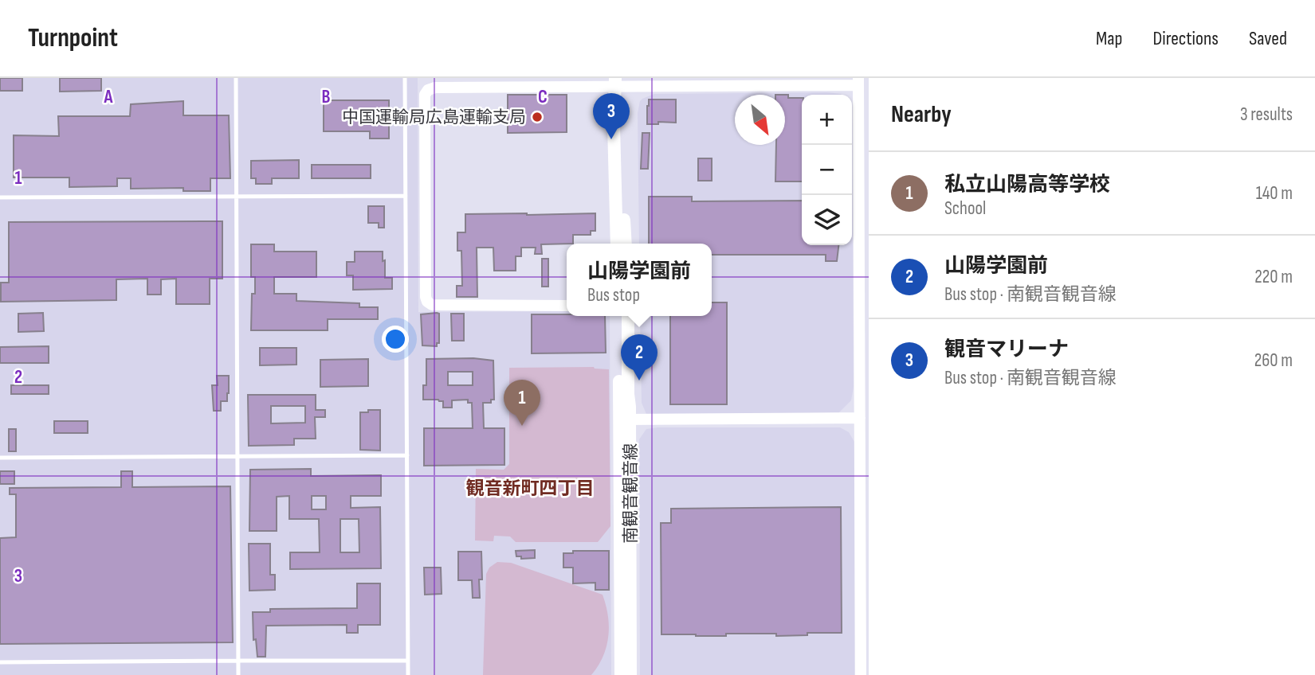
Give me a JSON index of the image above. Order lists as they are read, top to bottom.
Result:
{
  "streets": {
    "main road": ["南観音観音線"]
  },
  "districts": ["観音新町四丁目"],
  "places": ["中国運輸局広島運輸支局"],
  "north": "bottom right",
  "page": {
    "header": "Turnpoint",
    "nav": ["Map", "Directions", "Saved"],
    "heading": ["Nearby", "3 results"],
    "pins": ["3", "2", "1"],
    "map_buttons": ["+", "−"],
    "list": [
      {
        "mark": "1",
        "name": "私立山陽高等学校",
        "note": "School",
        "value": "140 m"
      },
      {
        "mark": "2",
        "name": "山陽学園前",
        "note": "Bus stop · 南観音観音線",
        "value": "220 m"
      },
      {
        "mark": "3",
        "name": "観音マリーナ",
        "note": "Bus stop · 南観音観音線",
        "value": "260 m"
      }
    ],
    "popup": ["山陽学園前", "Bus stop"]
  },
  "grid": {
    "columns": ["A", "B", "C"],
    "rows": ["1", "2", "3"]
  }
}
